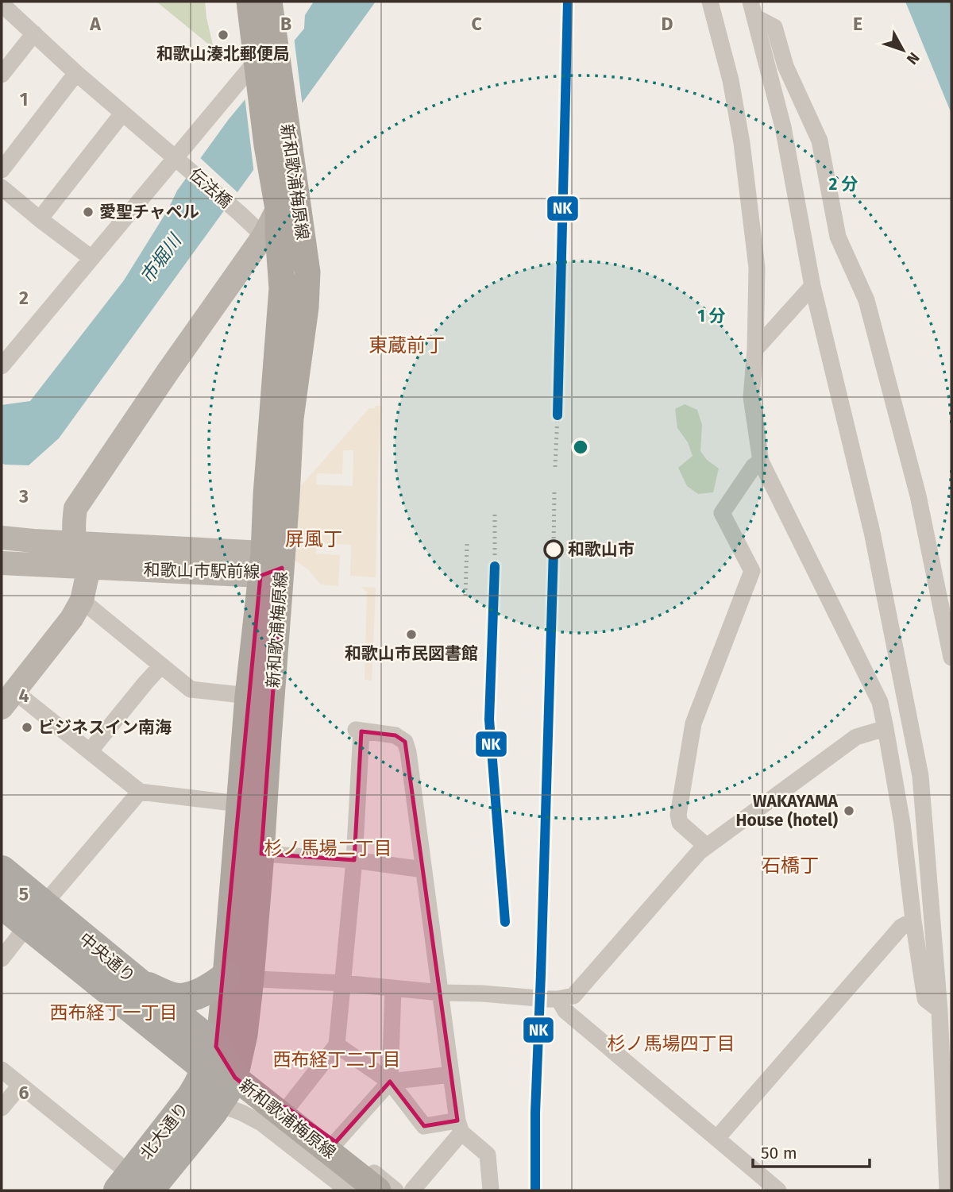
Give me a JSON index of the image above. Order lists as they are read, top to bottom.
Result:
{
  "streets": {
    "highway": ["中央通り", "北大通り"],
    "main road": ["新和歌浦梅原線"],
    "street": ["伝法橋", "和歌山市駅前線"]
  },
  "crossings": [
    ["新和歌浦梅原線", "伝法橋"],
    ["新和歌浦梅原線", "和歌山市駅前線"],
    ["新和歌浦梅原線", "中央通り"],
    ["新和歌浦梅原線", "北大通り"],
    ["中央通り", "北大通り"]
  ],
  "districts": [
    "東蔵前丁",
    "屏風丁",
    "杉ノ馬場二丁目",
    "石橋丁",
    "西布経丁一丁目",
    "杉ノ馬場四丁目",
    "西布経丁二丁目"
  ],
  "water": ["市堀川"],
  "places": [
    "和歌山湊北郵便局",
    "愛聖チャペル",
    "和歌山市",
    "和歌山市民図書館",
    "ビジネスイン南海",
    "WAKAYAMA House (hotel)"
  ],
  "lines": ["transit line NK"],
  "scale_bar": "50 m",
  "north": "bottom right",
  "grid": {
    "columns": [
      "A",
      "B",
      "C",
      "D",
      "E"
    ],
    "rows": [
      "1",
      "2",
      "3",
      "4",
      "5",
      "6"
    ]
  },
  "rings": ["2 分", "1 分"]
}
